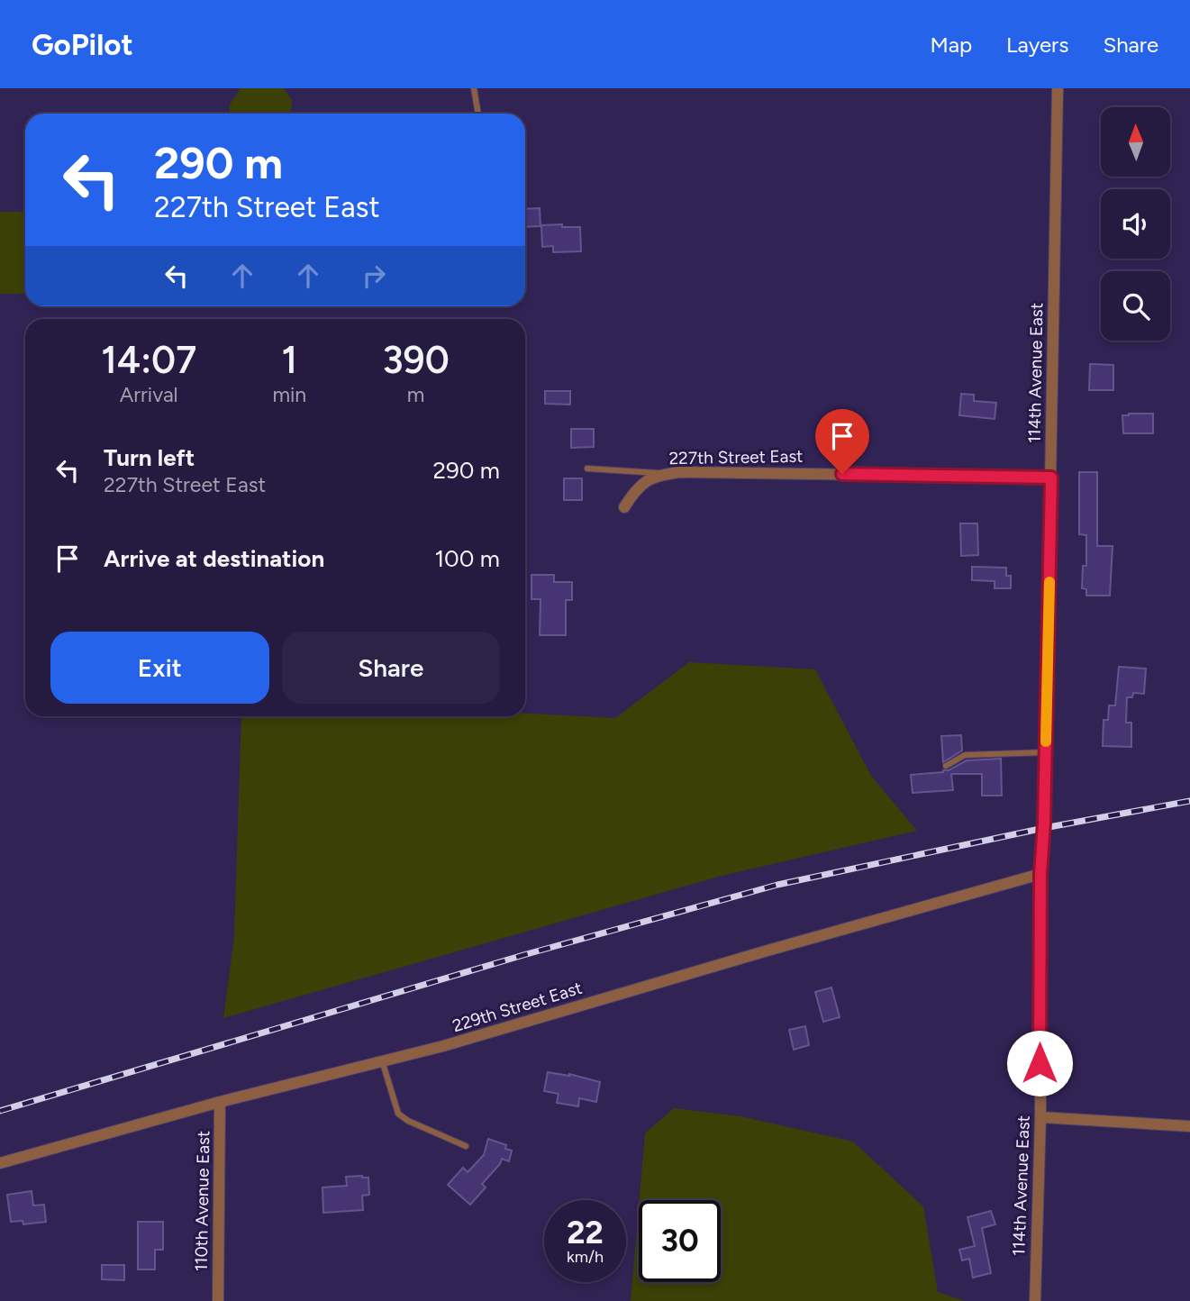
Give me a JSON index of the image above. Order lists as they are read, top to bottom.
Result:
{
  "streets": {
    "street": [
      "114th Avenue East",
      "227th Street East",
      "229th Street East",
      "110th Avenue East"
    ]
  },
  "crossings": [
    ["114th Avenue East", "227th Street East"],
    ["114th Avenue East", "229th Street East"],
    ["229th Street East", "110th Avenue East"]
  ],
  "north": "top",
  "page": {
    "header": "GoPilot",
    "nav": ["Map", "Layers", "Share"],
    "turn": ["290 m", "227th Street East"],
    "eta": [
      "14:07",
      "Arrival",
      "1",
      "min",
      "390",
      "m"
    ],
    "list": [
      {
        "name": "Turn left",
        "note": "227th Street East",
        "value": "290 m"
      },
      {
        "name": "Arrive at destination",
        "value": "100 m"
      }
    ],
    "buttons": ["Exit", "Share"],
    "speed": "22 km/h",
    "limit": "30"
  }
}
